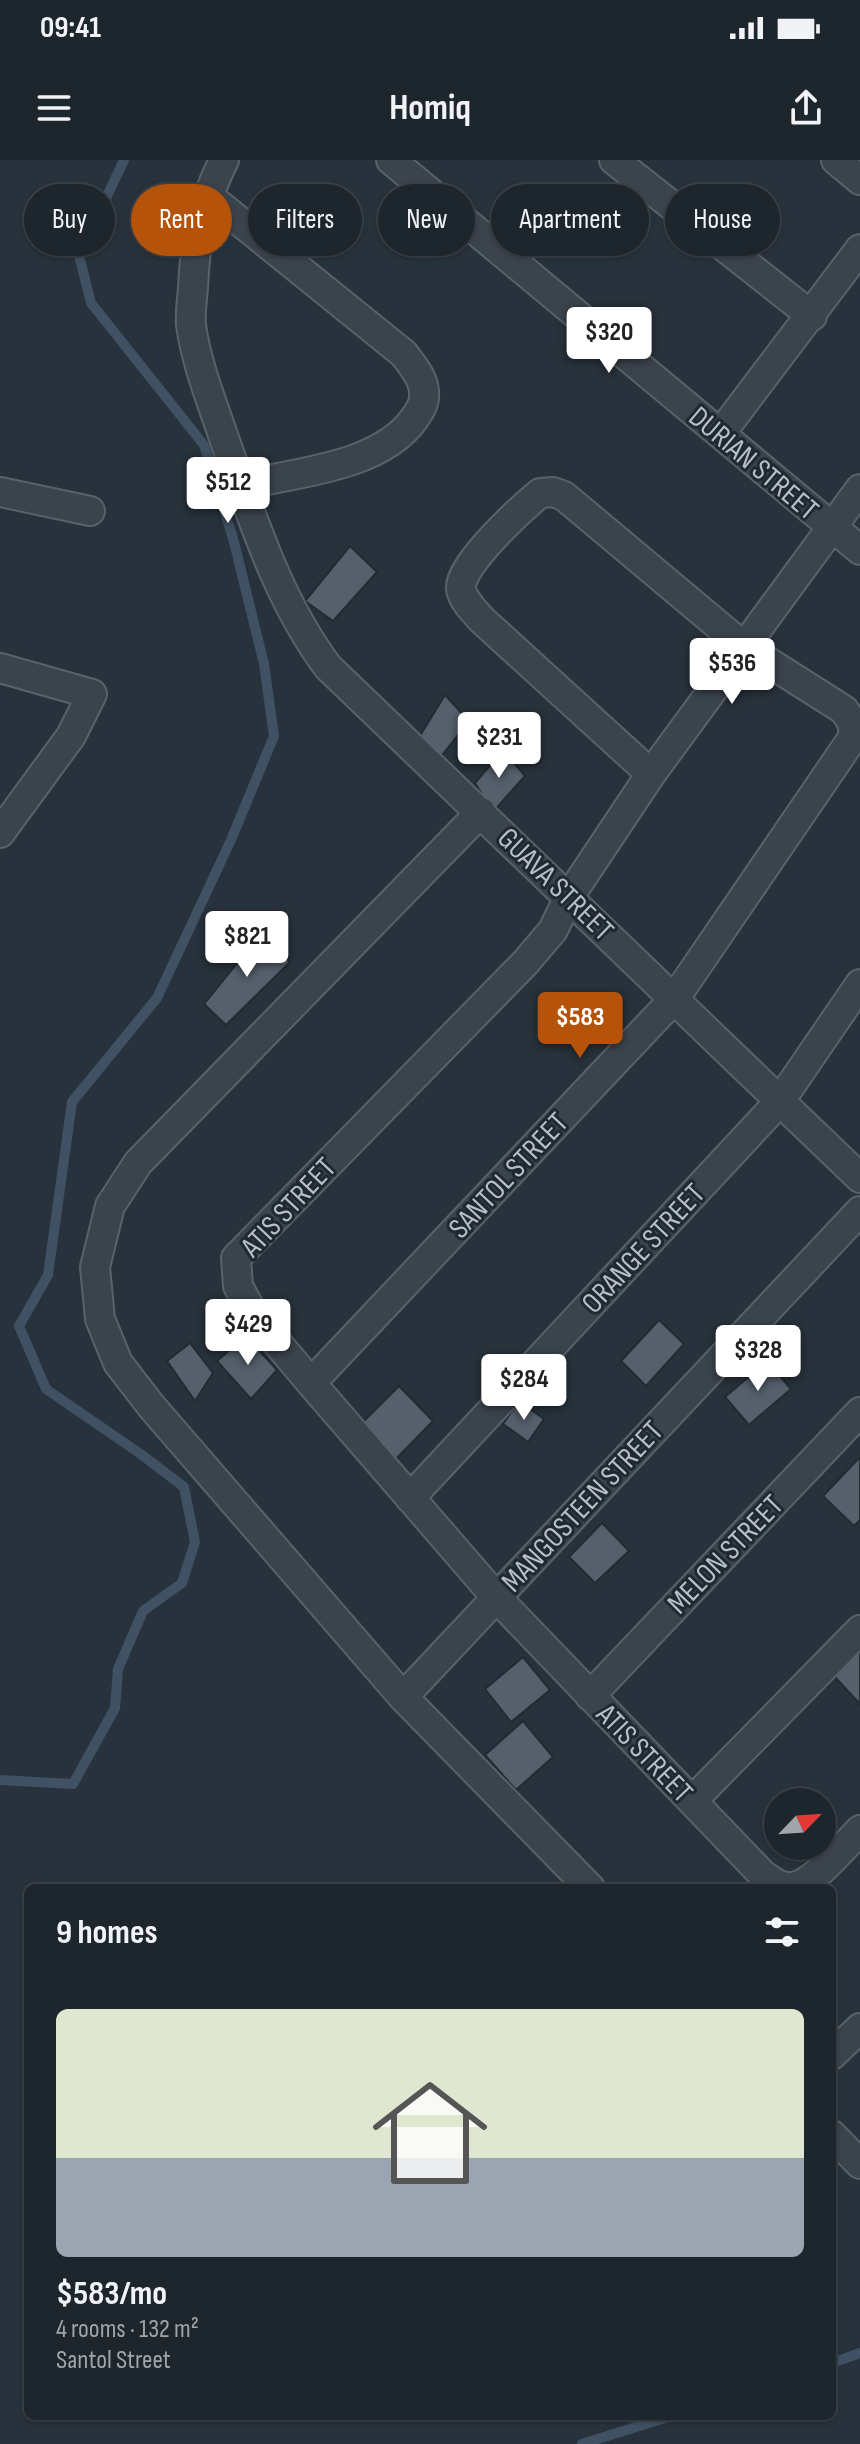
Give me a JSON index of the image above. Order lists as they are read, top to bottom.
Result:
{
  "streets": {
    "street": [
      "DURIAN STREET",
      "GUAVA STREET",
      "SANTOL STREET",
      "ATIS STREET",
      "ORANGE STREET",
      "MANGOSTEEN STREET",
      "MELON STREET"
    ]
  },
  "crossings": [
    ["DURIAN STREET", "ATIS STREET"],
    ["GUAVA STREET", "SANTOL STREET"],
    ["GUAVA STREET", "ATIS STREET"],
    ["GUAVA STREET", "ORANGE STREET"],
    ["SANTOL STREET", "ATIS STREET"],
    ["ATIS STREET", "ORANGE STREET"],
    ["ATIS STREET", "MANGOSTEEN STREET"],
    ["ATIS STREET", "MELON STREET"]
  ],
  "north": "top right",
  "page": {
    "status": "09:41",
    "header": "Homiq",
    "chip": [
      "Buy",
      "Rent",
      "Filters",
      "New",
      "Apartment",
      "House"
    ],
    "price": [
      "$320",
      "$512",
      "$536",
      "$231",
      "$821",
      "$583",
      "$429",
      "$328",
      "$284"
    ],
    "heading": "9 homes",
    "list": [
      {
        "name": "$583/mo",
        "note": "4 rooms · 132 m² · Santol Street"
      }
    ]
  }
}
